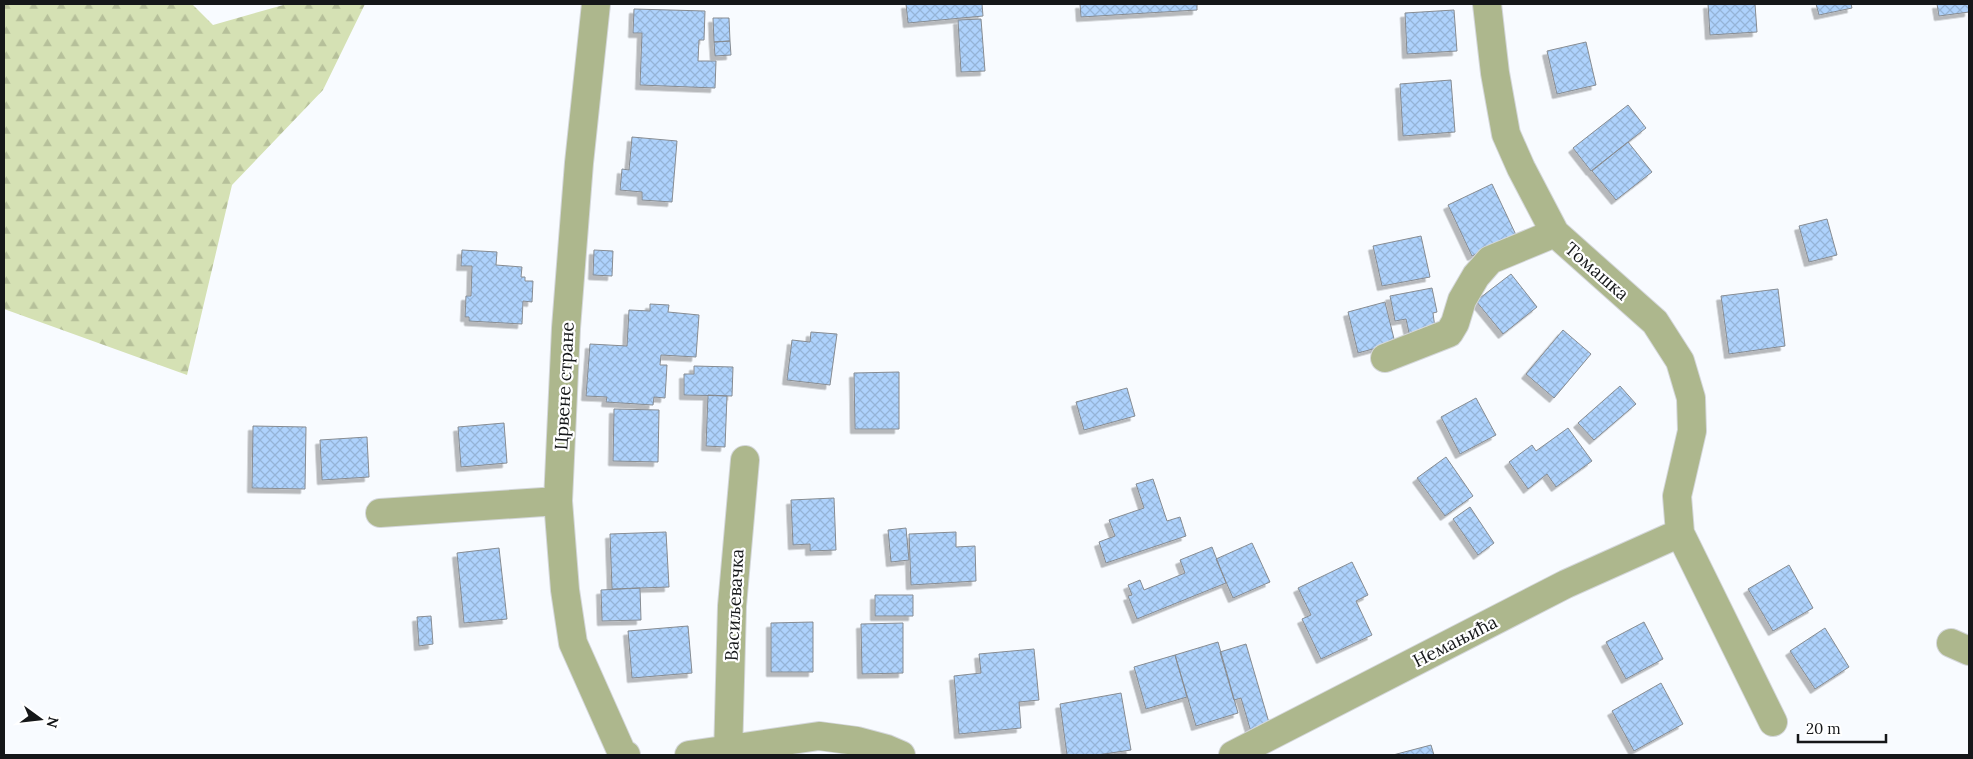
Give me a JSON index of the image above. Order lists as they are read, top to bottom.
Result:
{
  "streets": {
    "street": [
      "Томашка",
      "Црвене стране",
      "Васиљевачка",
      "Немањића"
    ]
  },
  "crossings": [
    ["Томашка", "Немањића"]
  ],
  "scale_bar": "20 m",
  "north": "right"
}
